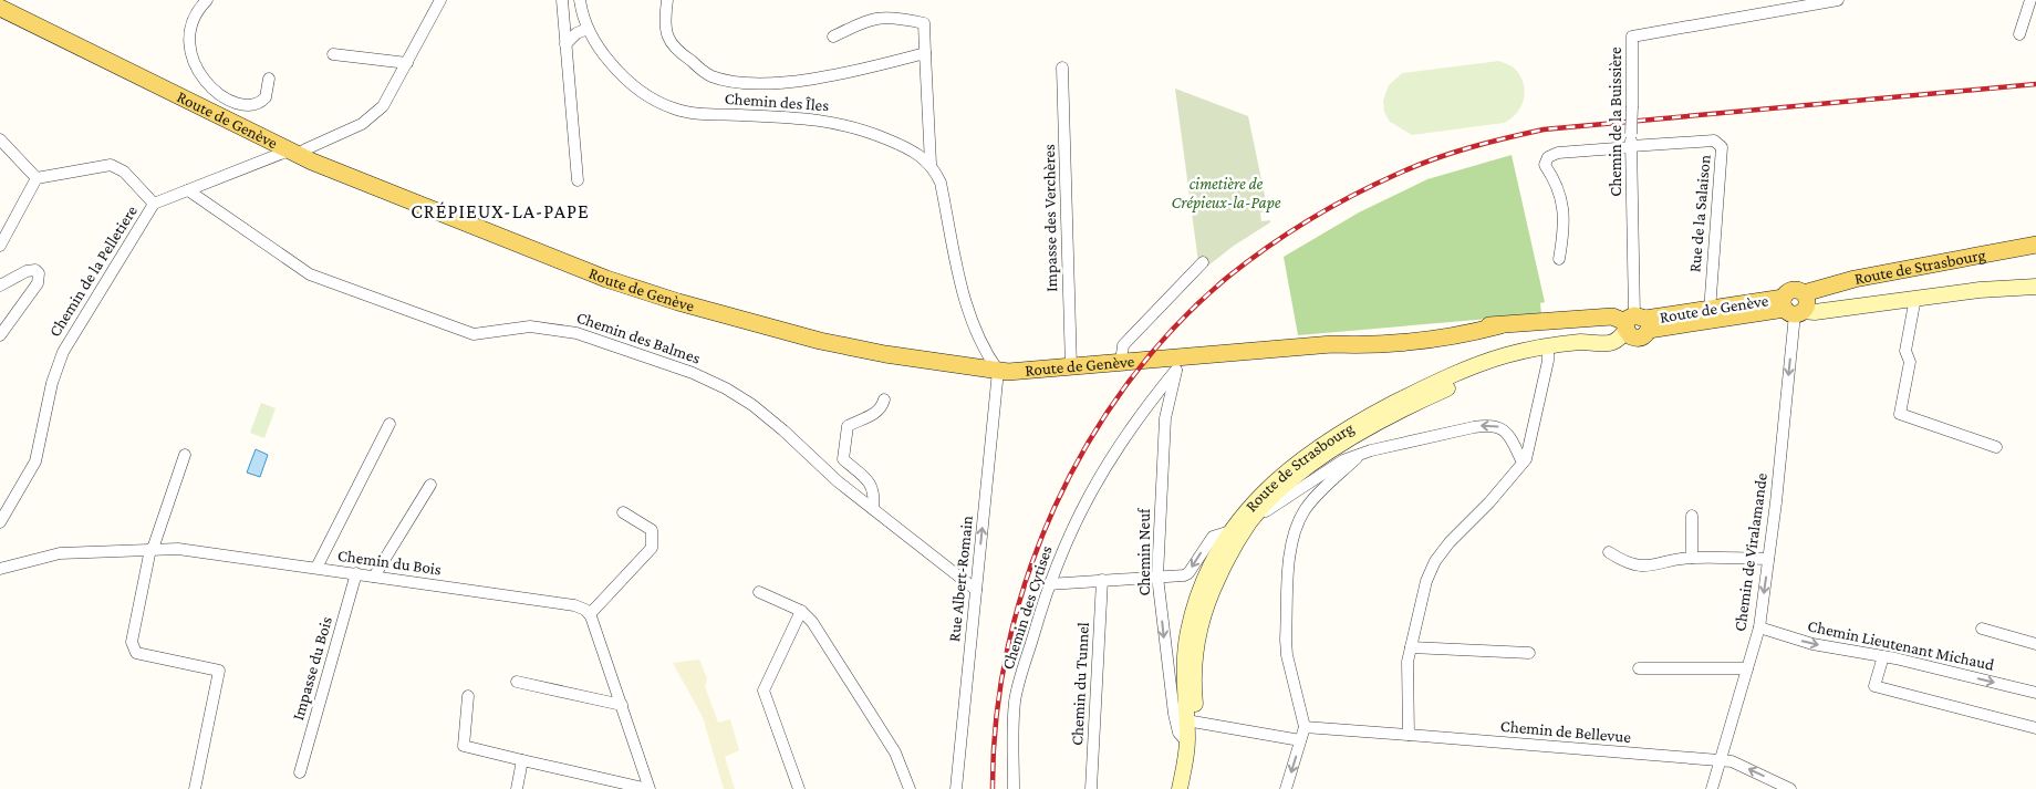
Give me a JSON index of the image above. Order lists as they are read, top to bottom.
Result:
{
  "streets": {
    "main road": ["Route de Genève", "Route de Strasbourg"],
    "street": [
      "Chemin des Îles",
      "Chemin de la Buissière",
      "Rue de la Salaison",
      "Impasse des Verchères",
      "Chemin de la Pelletiere",
      "Chemin des Balmes",
      "Chemin Neuf",
      "Chemin de Viralamande",
      "Chemin du Bois",
      "Rue Albert-Romain",
      "Chemin des Cytises",
      "Chemin Lieutenant Michaud",
      "Impasse du Bois",
      "Chemin du Tunnel",
      "Chemin de Bellevue"
    ]
  },
  "crossings": [
    ["Chemin des Îles", "Route de Genève"],
    ["Chemin des Îles", "Rue Albert-Romain"],
    ["Route de Genève", "Chemin de la Buissière"],
    ["Route de Genève", "Rue de la Salaison"],
    ["Route de Genève", "Impasse des Verchères"],
    ["Route de Genève", "Route de Strasbourg"],
    ["Route de Genève", "Chemin de la Pelletiere"],
    ["Route de Genève", "Chemin Neuf"],
    ["Route de Genève", "Chemin de Viralamande"],
    ["Route de Genève", "Rue Albert-Romain"],
    ["Route de Genève", "Chemin des Cytises"],
    ["Chemin de la Buissière", "Rue de la Salaison"],
    ["Chemin de la Buissière", "Route de Strasbourg"],
    ["Route de Strasbourg", "Chemin Neuf"],
    ["Route de Strasbourg", "Chemin de Viralamande"],
    ["Chemin de la Pelletiere", "Chemin des Balmes"],
    ["Chemin des Balmes", "Rue Albert-Romain"],
    ["Chemin Neuf", "Chemin des Cytises"],
    ["Chemin de Viralamande", "Chemin Lieutenant Michaud"],
    ["Chemin de Viralamande", "Chemin de Bellevue"],
    ["Chemin du Bois", "Impasse du Bois"]
  ],
  "one_way": [
    "Chemin Neuf",
    "Chemin de Viralamande",
    "Rue Albert-Romain",
    "Chemin Lieutenant Michaud"
  ],
  "districts": ["CRÉPIEUX-LA-PAPE"],
  "parks": ["cimetière de Crépieux-la-Pape"]
}
